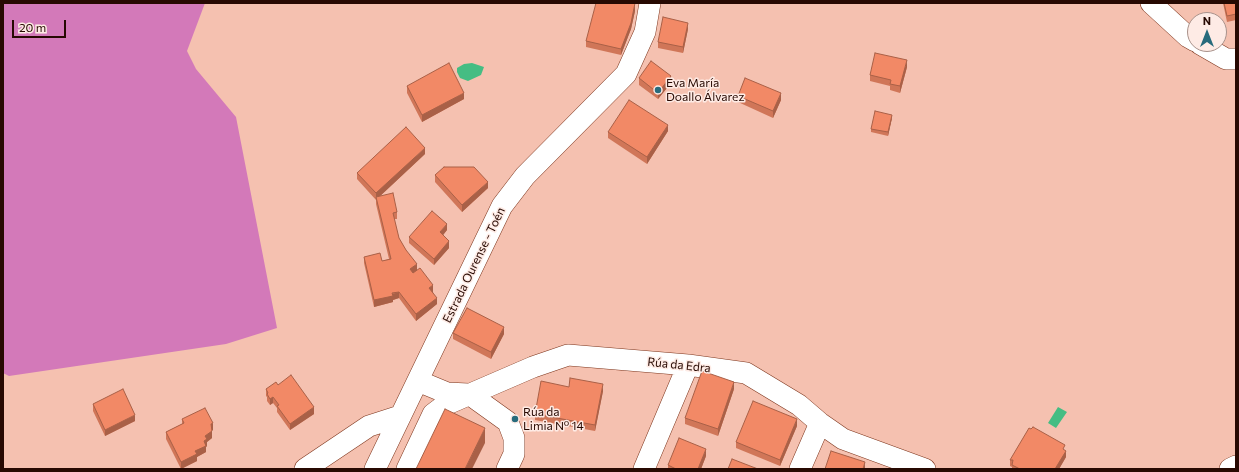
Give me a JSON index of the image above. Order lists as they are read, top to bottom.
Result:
{
  "streets": {
    "street": ["Estrada Ourense - Toén", "Rúa da Edra"]
  },
  "crossings": [
    ["Estrada Ourense - Toén", "Rúa da Edra"]
  ],
  "places": ["Eva María Doallo Álvarez", "Rúa da Limia Nº 14"],
  "scale_bar": "20 m",
  "north": "top"
}
